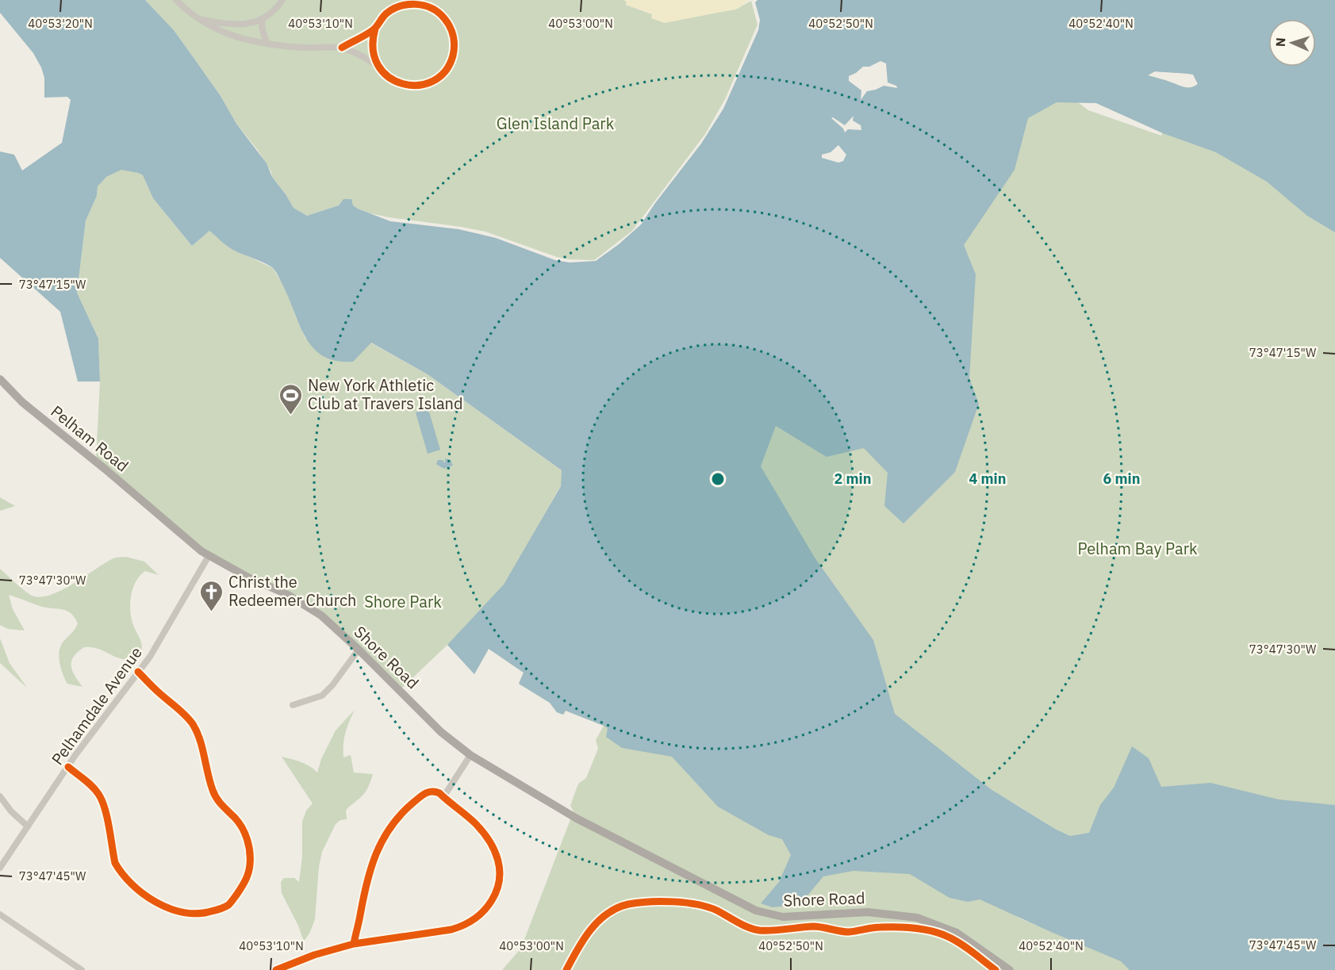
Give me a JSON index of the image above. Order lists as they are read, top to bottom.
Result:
{
  "streets": {
    "main road": ["Pelham Road", "Shore Road"],
    "street": ["Pelhamdale Avenue"]
  },
  "crossings": [
    ["Pelham Road", "Shore Road"],
    ["Shore Road", "Pelhamdale Avenue"]
  ],
  "parks": ["Glen Island Park", "Pelham Bay Park", "Shore Park"],
  "places": {
    "sports": ["New York Athletic Club at Travers Island"],
    "church": ["Christ the Redeemer Church"]
  },
  "north": "left",
  "coordinates": [
    "40°53'20\"N",
    "40°53'10\"N",
    "40°53'00\"N",
    "40°52'50\"N",
    "40°52'40\"N",
    "73°47'15\"W",
    "73°47'30\"W",
    "73°47'45\"W"
  ],
  "rings": ["2 min", "4 min", "6 min"]
}
